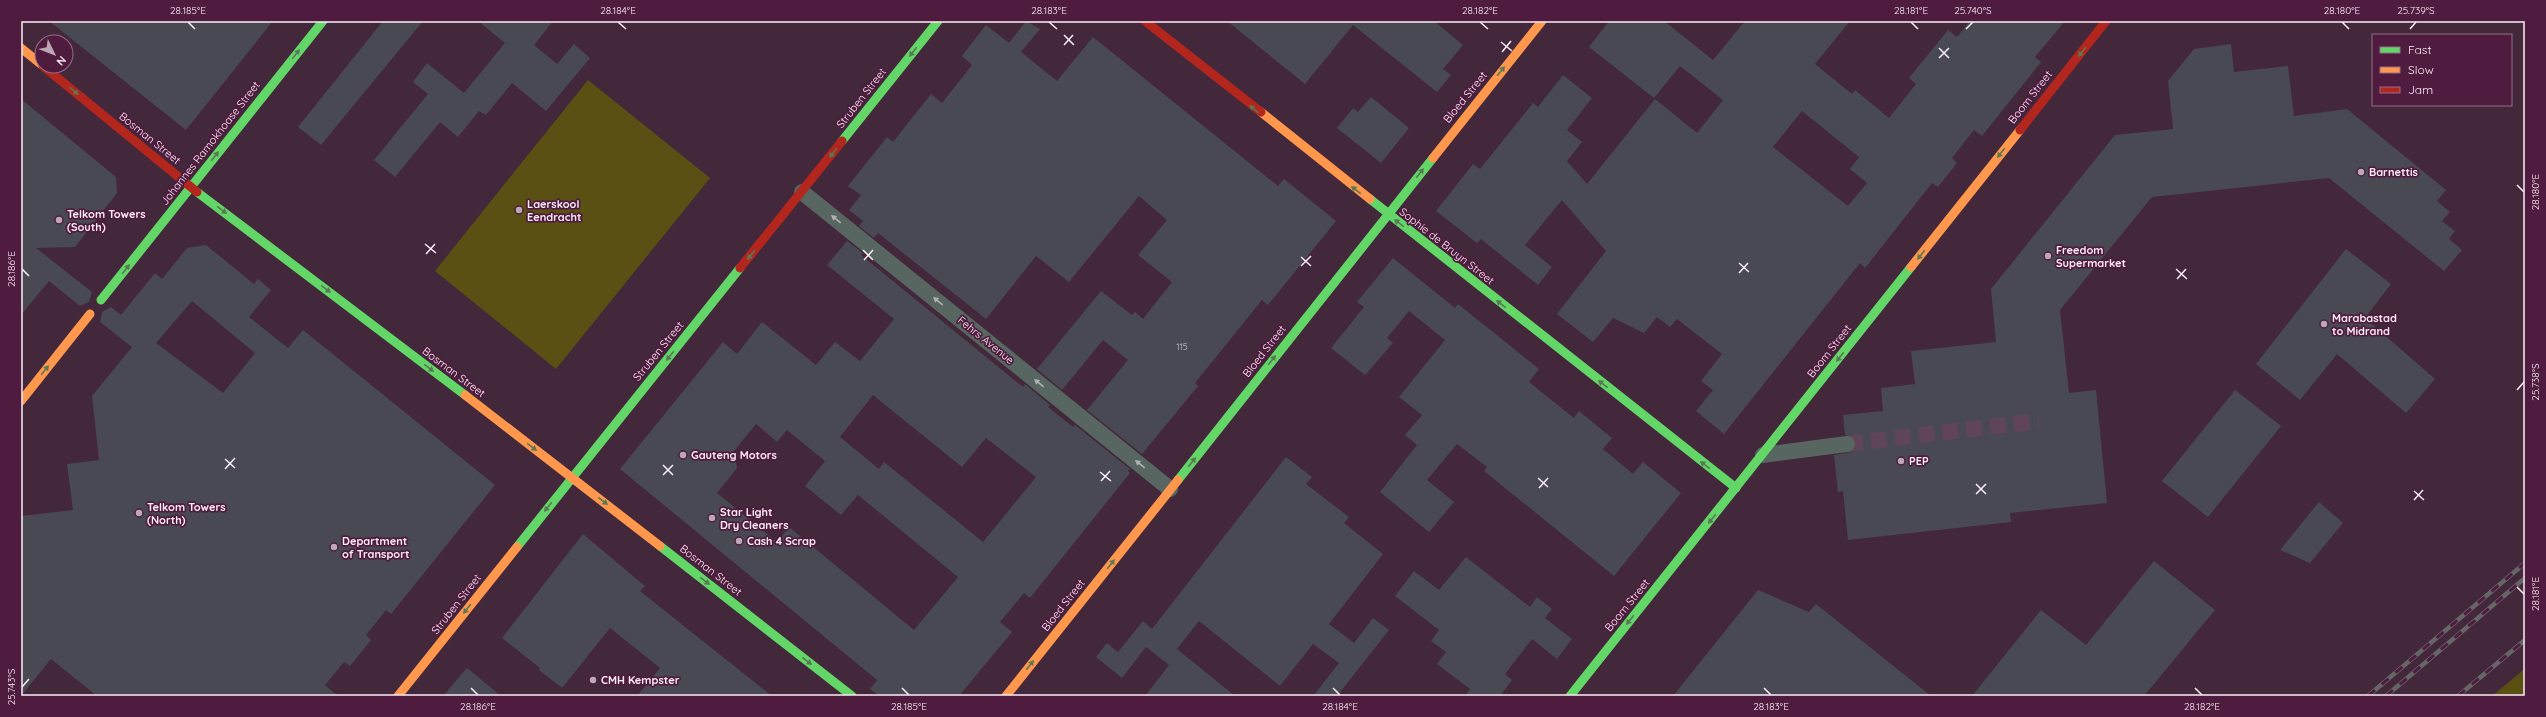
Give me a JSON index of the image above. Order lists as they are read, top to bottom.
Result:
{
  "streets": {
    "main road": [
      "Bloed Street",
      "Boom Street",
      "Struben Street",
      "Bosman Street",
      "Johannes Ramokhoase Street",
      "Sophie de Bruyn Street"
    ],
    "street": ["Fehrs Avenue"]
  },
  "crossings": [
    ["Bloed Street", "Sophie de Bruyn Street"],
    ["Bloed Street", "Fehrs Avenue"],
    ["Boom Street", "Sophie de Bruyn Street"],
    ["Struben Street", "Bosman Street"],
    ["Struben Street", "Fehrs Avenue"],
    ["Bosman Street", "Johannes Ramokhoase Street"]
  ],
  "one_way": [
    "Bloed Street",
    "Boom Street",
    "Struben Street",
    "Bosman Street",
    "Johannes Ramokhoase Street",
    "Sophie de Bruyn Street",
    "Fehrs Avenue"
  ],
  "places": [
    "Barnettis",
    "Laerskool Eendracht",
    "Telkom Towers (South)",
    "Freedom Supermarket",
    "Marabastad to Midrand",
    "Gauteng Motors",
    "PEP",
    "Telkom Towers (North)",
    "Star Light Dry Cleaners",
    "Cash 4 Scrap",
    "Department of Transport",
    "CMH Kempster"
  ],
  "house_numbers": ["115"],
  "legend": ["Fast", "Slow", "Jam"],
  "north": "bottom right",
  "coordinates": [
    "28.185°E",
    "28.184°E",
    "28.183°E",
    "28.182°E",
    "28.181°E",
    "25.740°S",
    "28.180°E",
    "25.739°S",
    "28.186°E",
    "25.738°S",
    "25.743°S"
  ]
}
